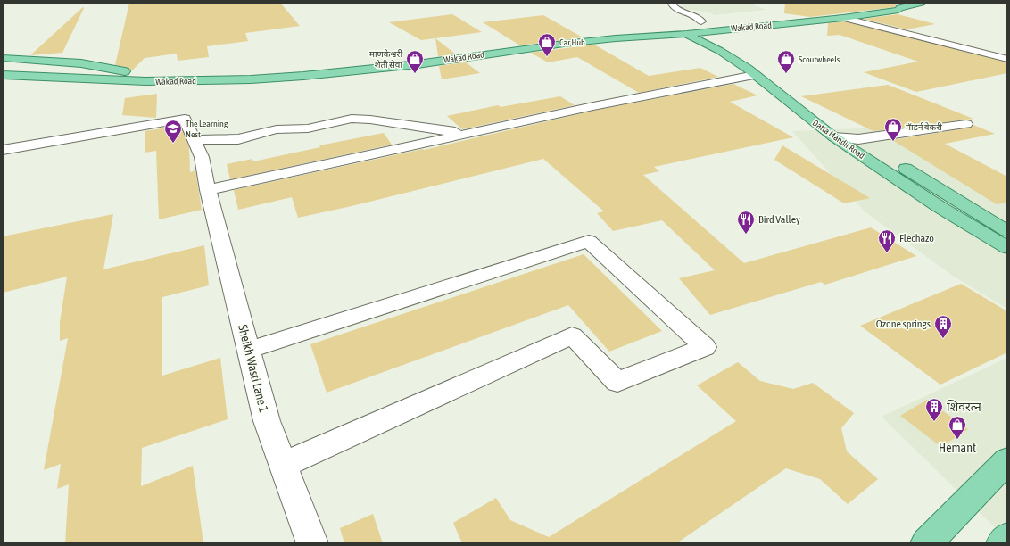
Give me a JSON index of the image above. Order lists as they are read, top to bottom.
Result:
{
  "streets": {
    "main road": ["Wakad Road", "Datta Mandir Road"],
    "street": ["Sheikh Wasti Lane 1"]
  },
  "crossings": [
    ["Wakad Road", "Datta Mandir Road"]
  ],
  "places": {
    "shop": [
      "Car Hub",
      "माणकेश्वरी शेती सेवा",
      "Scoutwheels",
      "मॅाडर्न बेकरी",
      "Hemant"
    ],
    "school or university": ["The Learning Nest"],
    "restaurant": ["Bird Valley", "Flechazo"],
    "building": ["Ozone springs", "शिवरत्न"]
  }
}
